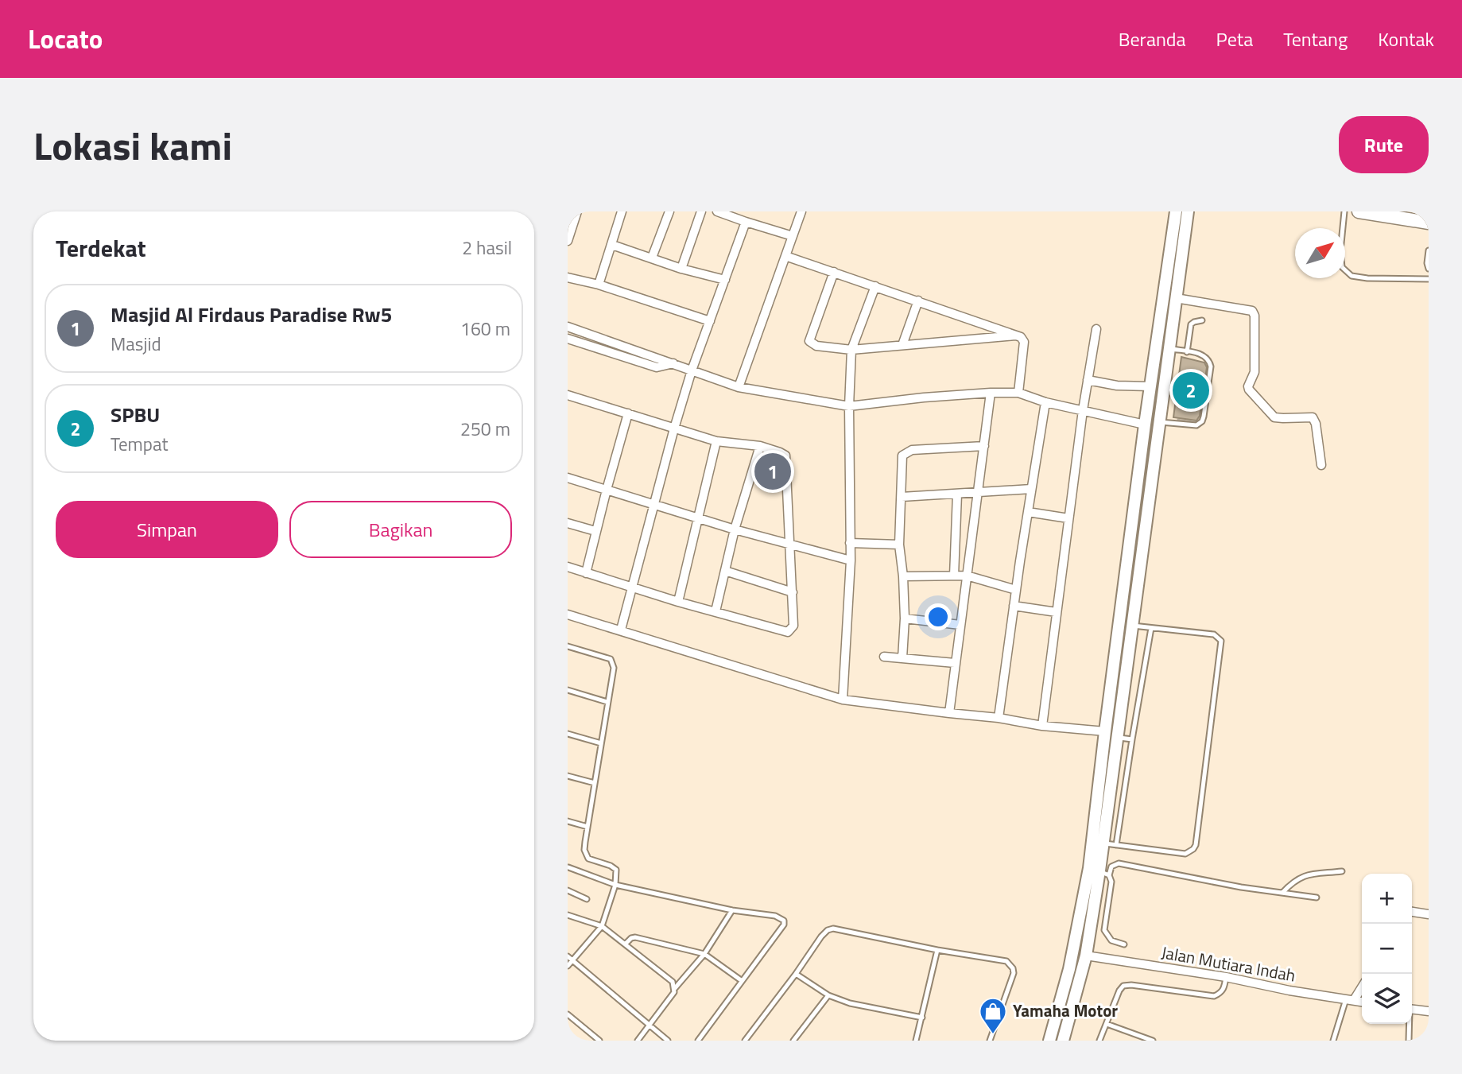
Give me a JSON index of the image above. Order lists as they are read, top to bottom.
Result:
{
  "streets": {
    "street": ["Jalan Mutiara Indah"]
  },
  "places": {
    "shop": ["Yamaha Motor"]
  },
  "north": "top right",
  "page": {
    "header": "Locato",
    "nav": [
      "Beranda",
      "Peta",
      "Tentang",
      "Kontak"
    ],
    "title": "Lokasi kami",
    "buttons": [
      "Rute",
      ["Simpan", "Bagikan"]
    ],
    "heading": ["Terdekat", "2 hasil"],
    "list": [
      {
        "mark": "1",
        "name": "Masjid Al Firdaus Paradise Rw5",
        "note": "Masjid",
        "value": "160 m"
      },
      {
        "mark": "2",
        "name": "SPBU",
        "note": "Tempat",
        "value": "250 m"
      }
    ],
    "pins": ["2", "1"],
    "map_buttons": ["+", "−"]
  }
}
